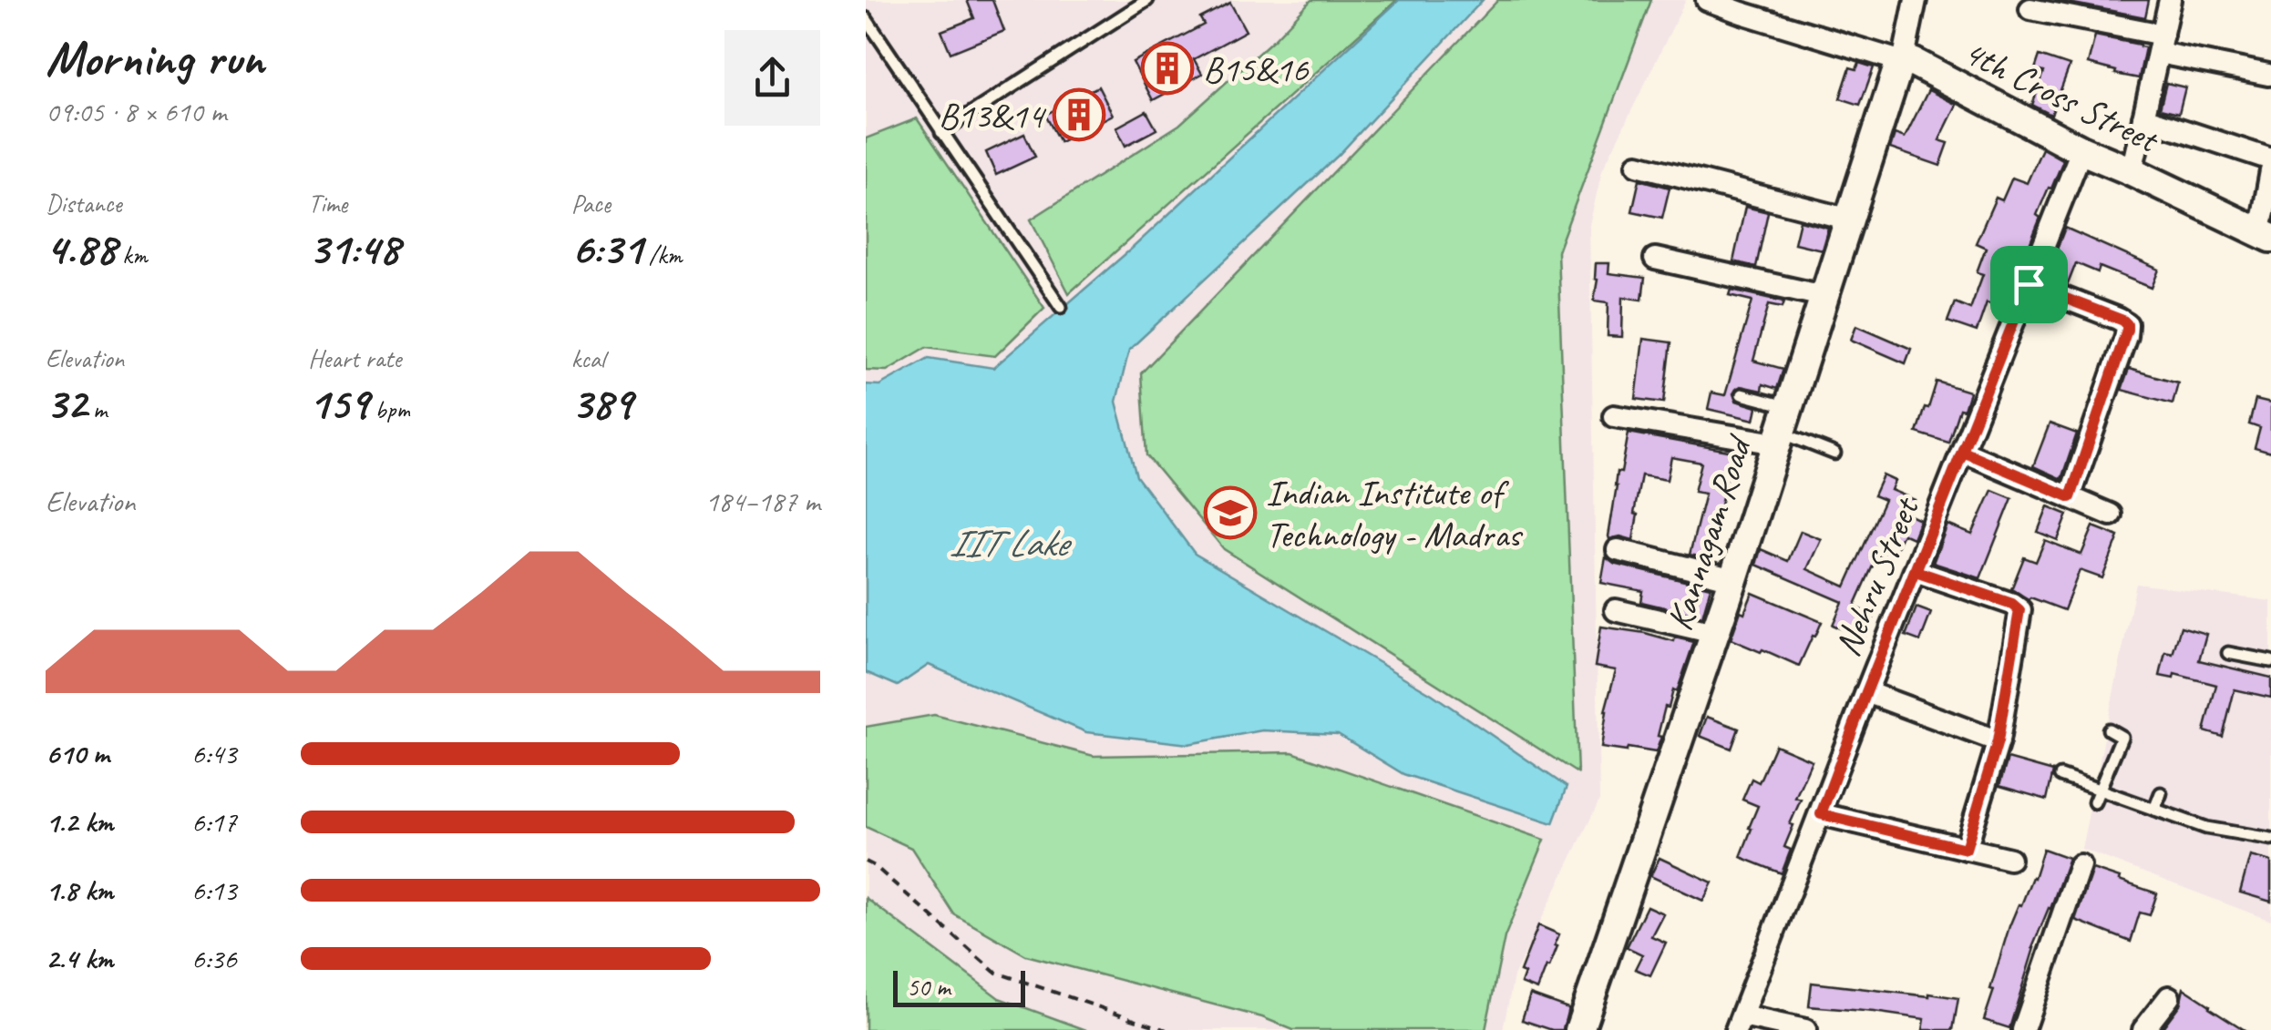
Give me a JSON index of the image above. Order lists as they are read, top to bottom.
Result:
{
  "streets": {
    "street": ["4th Cross Street", "Kannagam Road", "Nehru Street"]
  },
  "crossings": [
    ["4th Cross Street", "Kannagam Road"],
    ["4th Cross Street", "Nehru Street"]
  ],
  "water": ["IIT Lake"],
  "places": {
    "building": ["B15&16", "B13&14"],
    "school or university": ["Indian Institute of Technology - Madras"]
  },
  "scale_bar": "50 m",
  "page": {
    "heading": ["Morning run", "09:05 · 8 × 610 m"],
    "stats": [
      ["Distance", "4.88 km"],
      ["Time", "31:48"],
      ["Pace", "6:31 /km"],
      ["Elevation", "32 m"],
      ["Heart rate", "159 bpm"],
      ["kcal", "389"]
    ],
    "chart": ["Elevation", "184–187 m"],
    "list": [
      {
        "name": "610 m",
        "note": "6:43"
      },
      {
        "name": "1.2 km",
        "note": "6:17"
      },
      {
        "name": "1.8 km",
        "note": "6:13"
      },
      {
        "name": "2.4 km",
        "note": "6:36"
      }
    ],
    "scale": "50 m"
  }
}
